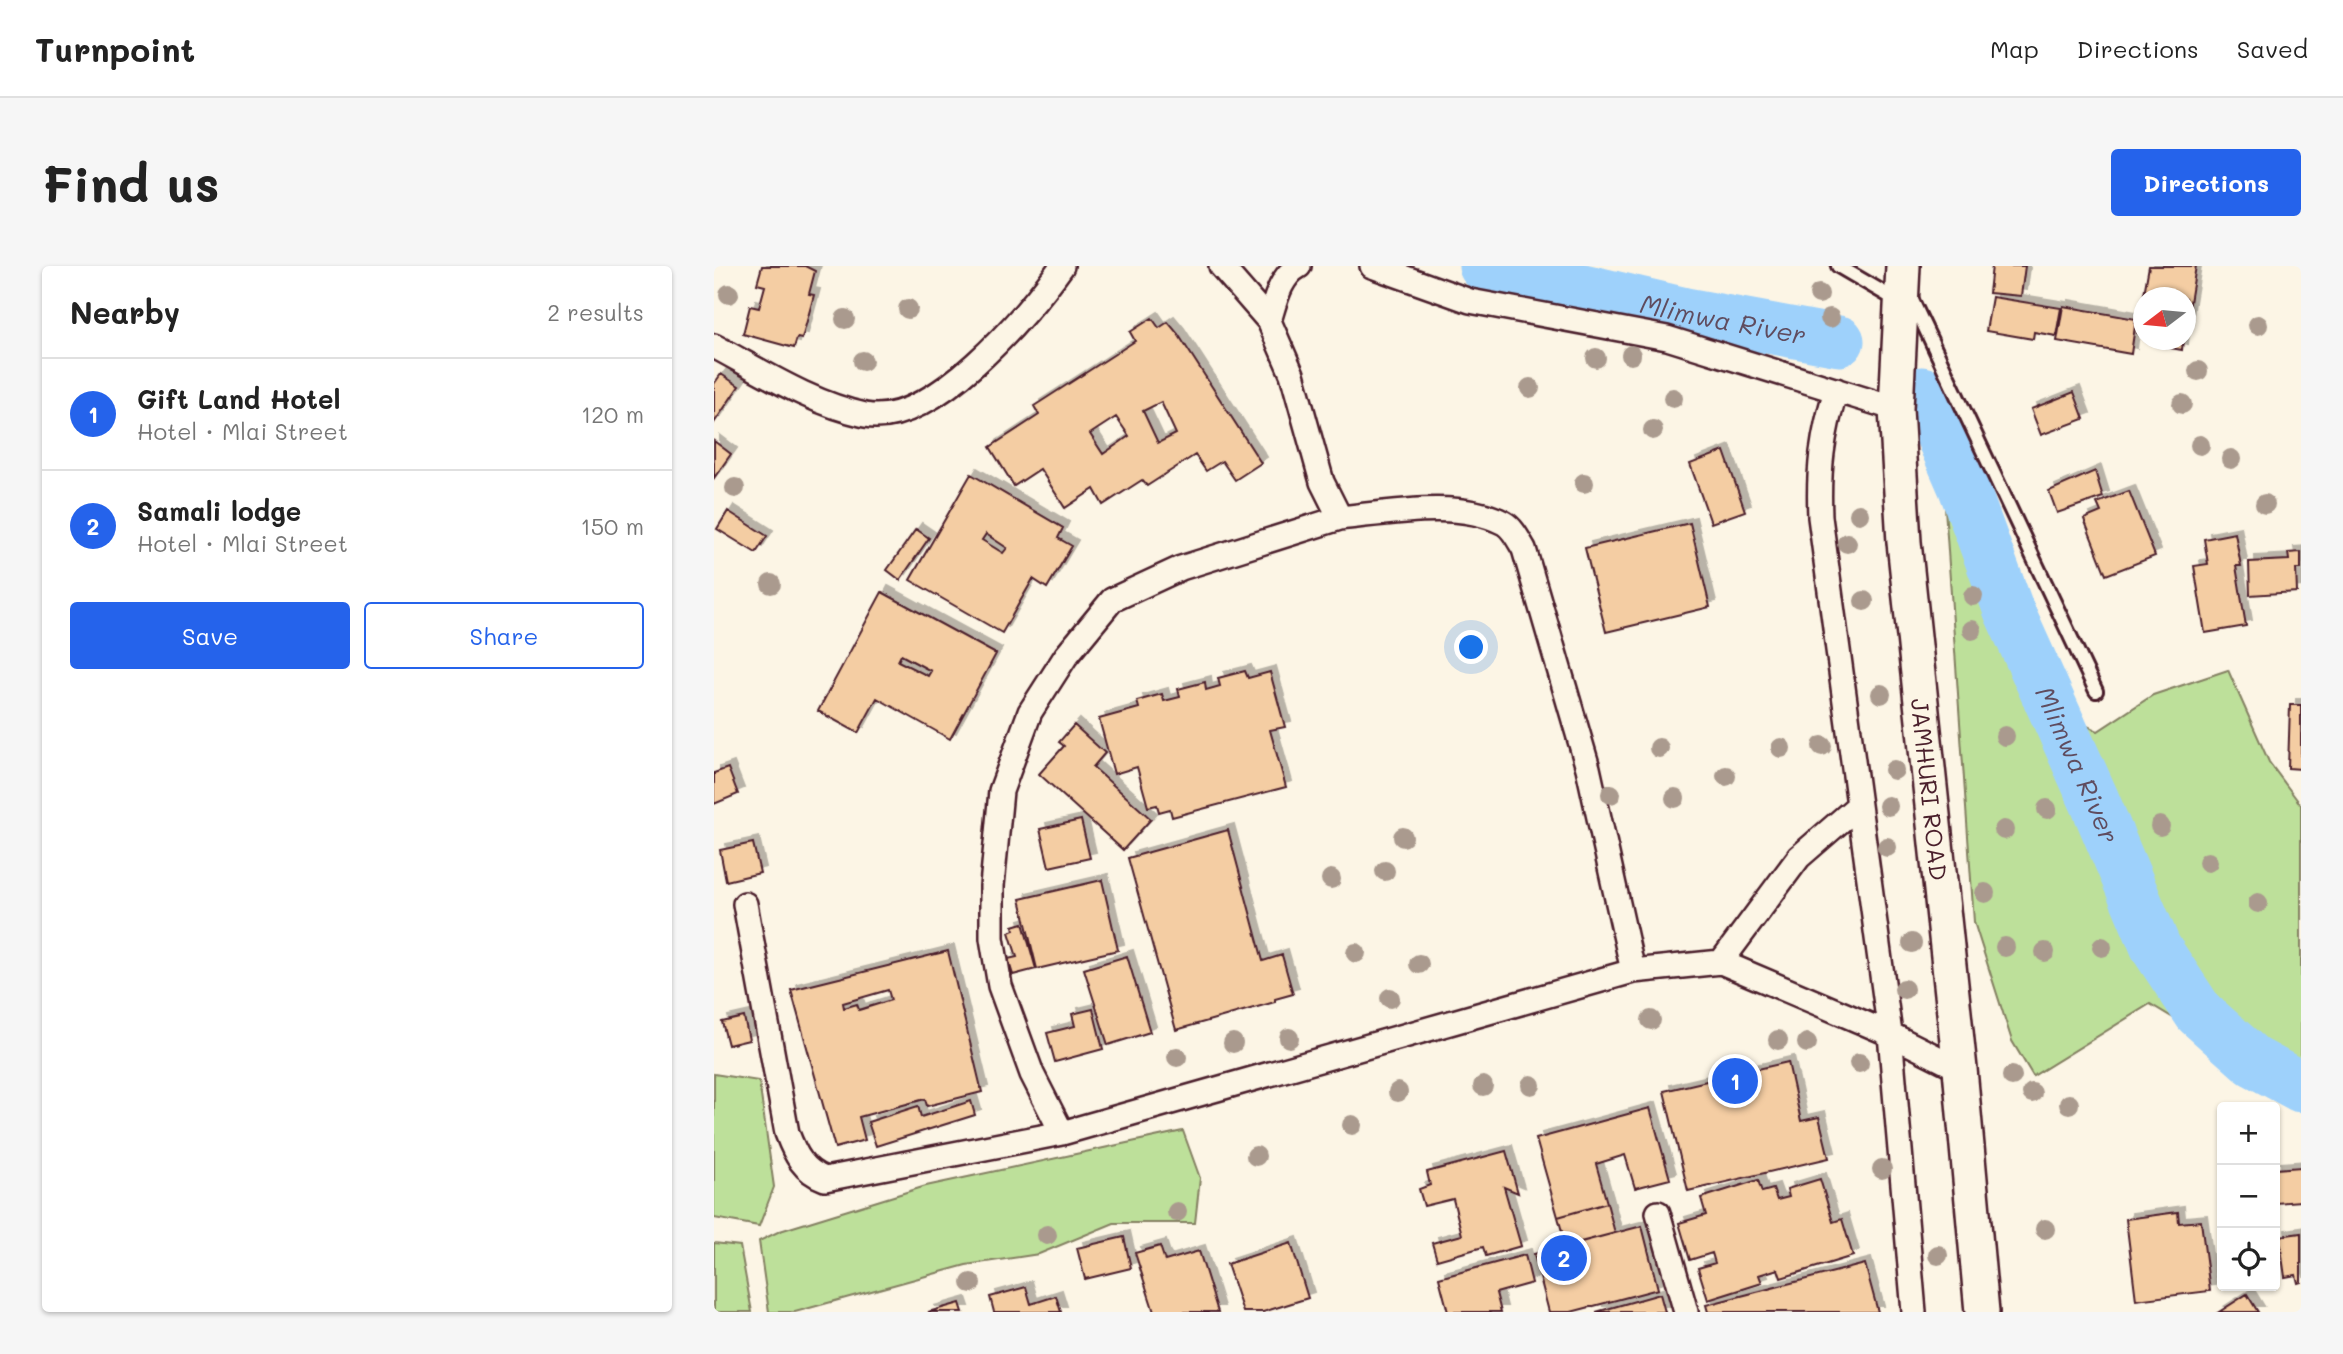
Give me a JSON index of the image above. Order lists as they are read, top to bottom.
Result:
{
  "streets": {
    "main road": ["JAMHURI ROAD"]
  },
  "water": ["Mlimwa River"],
  "north": "left",
  "page": {
    "header": "Turnpoint",
    "nav": ["Map", "Directions", "Saved"],
    "buttons": [
      "Directions",
      ["Save", "Share"]
    ],
    "title": "Find us",
    "heading": ["Nearby", "2 results"],
    "list": [
      {
        "mark": "1",
        "name": "Gift Land Hotel",
        "note": "Hotel · Mlai Street",
        "value": "120 m"
      },
      {
        "mark": "2",
        "name": "Samali lodge",
        "note": "Hotel · Mlai Street",
        "value": "150 m"
      }
    ],
    "pins": ["1", "2"],
    "map_buttons": ["+", "−"]
  }
}
